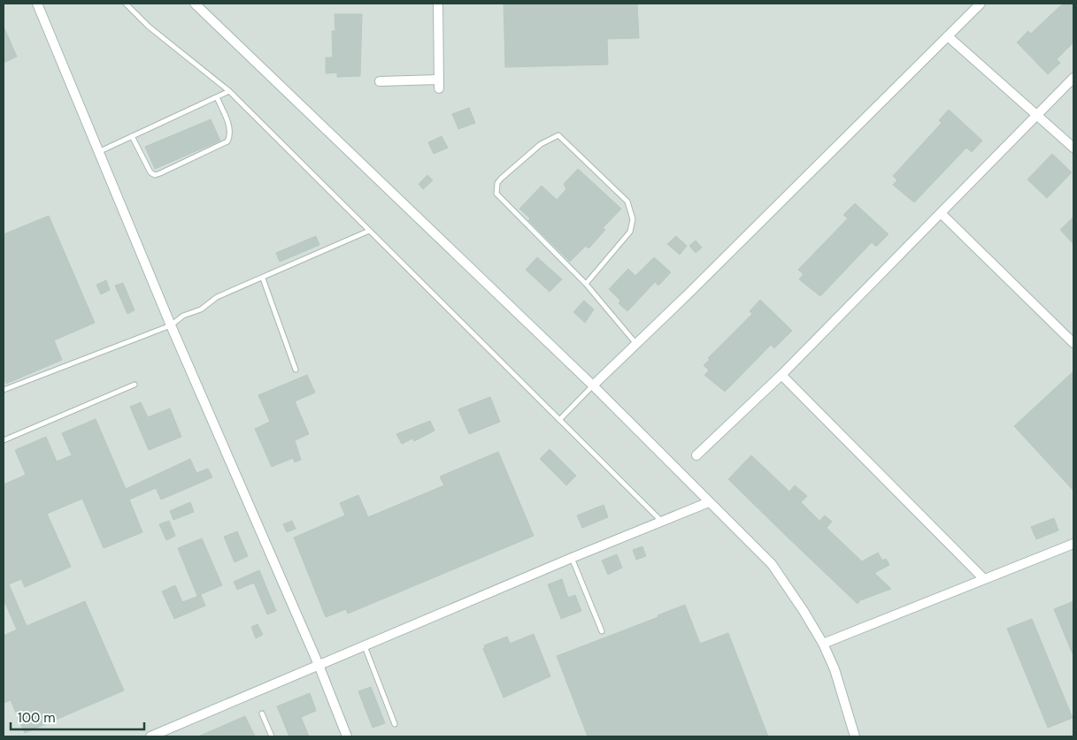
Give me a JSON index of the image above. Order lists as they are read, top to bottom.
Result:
{
  "scale_bar": "100 m"
}
